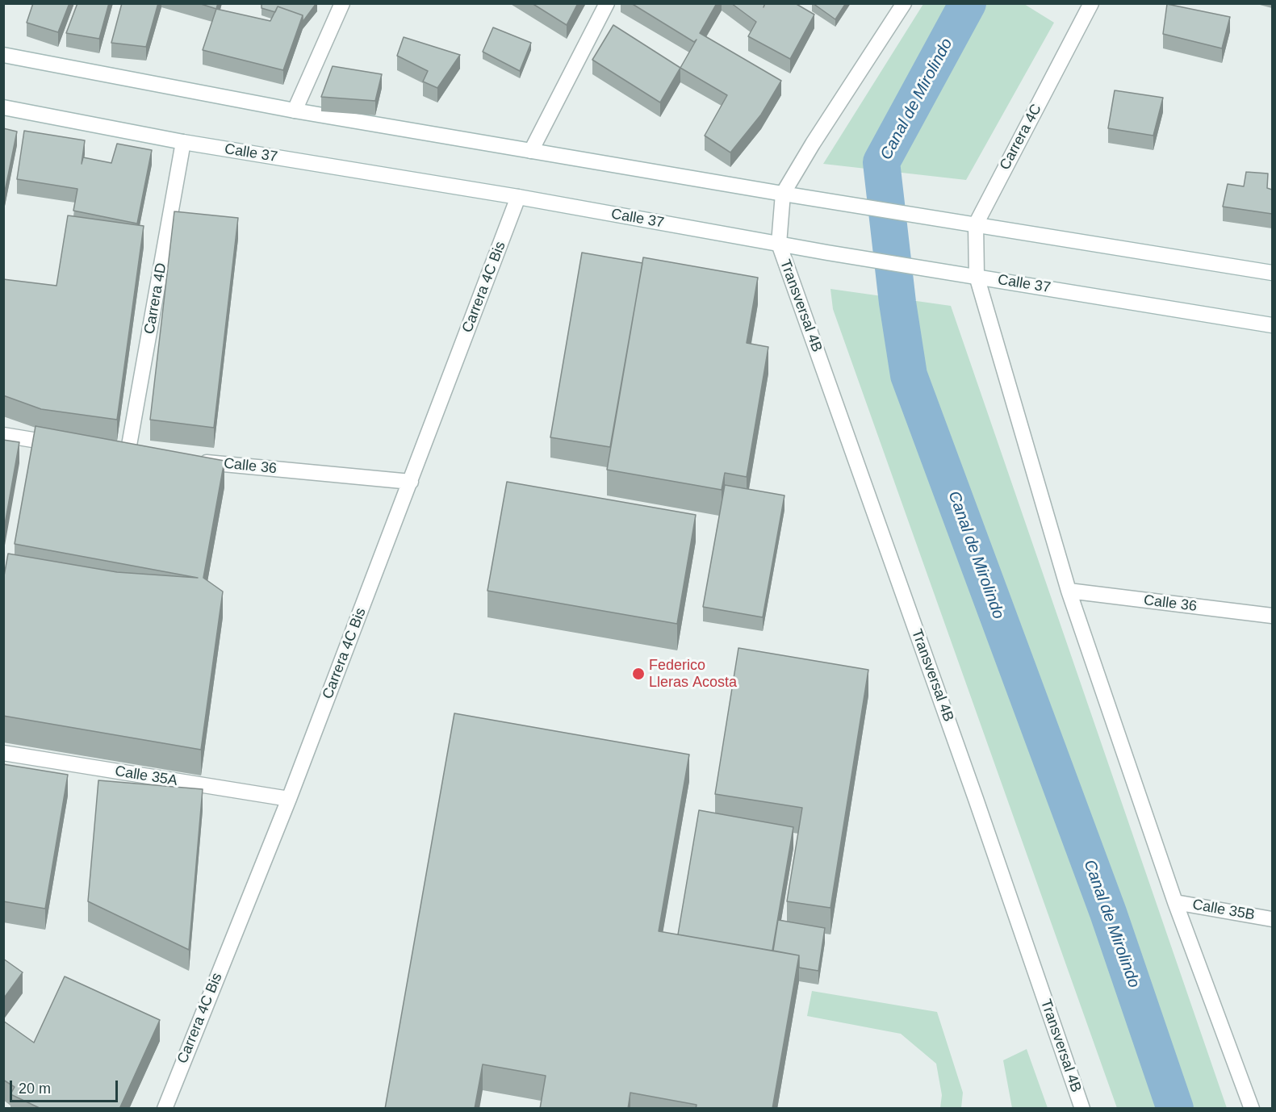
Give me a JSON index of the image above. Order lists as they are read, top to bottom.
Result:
{
  "streets": {
    "street": [
      "Carrera 4C",
      "Calle 37",
      "Carrera 4C Bis",
      "Carrera 4D",
      "Transversal 4B",
      "Calle 36",
      "Calle 35A",
      "Calle 35B"
    ]
  },
  "crossings": [
    ["Carrera 4C", "Calle 37"],
    ["Calle 37", "Carrera 4C Bis"],
    ["Calle 37", "Carrera 4D"],
    ["Calle 37", "Transversal 4B"],
    ["Carrera 4C Bis", "Calle 36"],
    ["Carrera 4C Bis", "Calle 35A"]
  ],
  "water": ["Canal de Mirolindo"],
  "places": ["Federico Lleras Acosta"],
  "scale_bar": "20 m"
}
